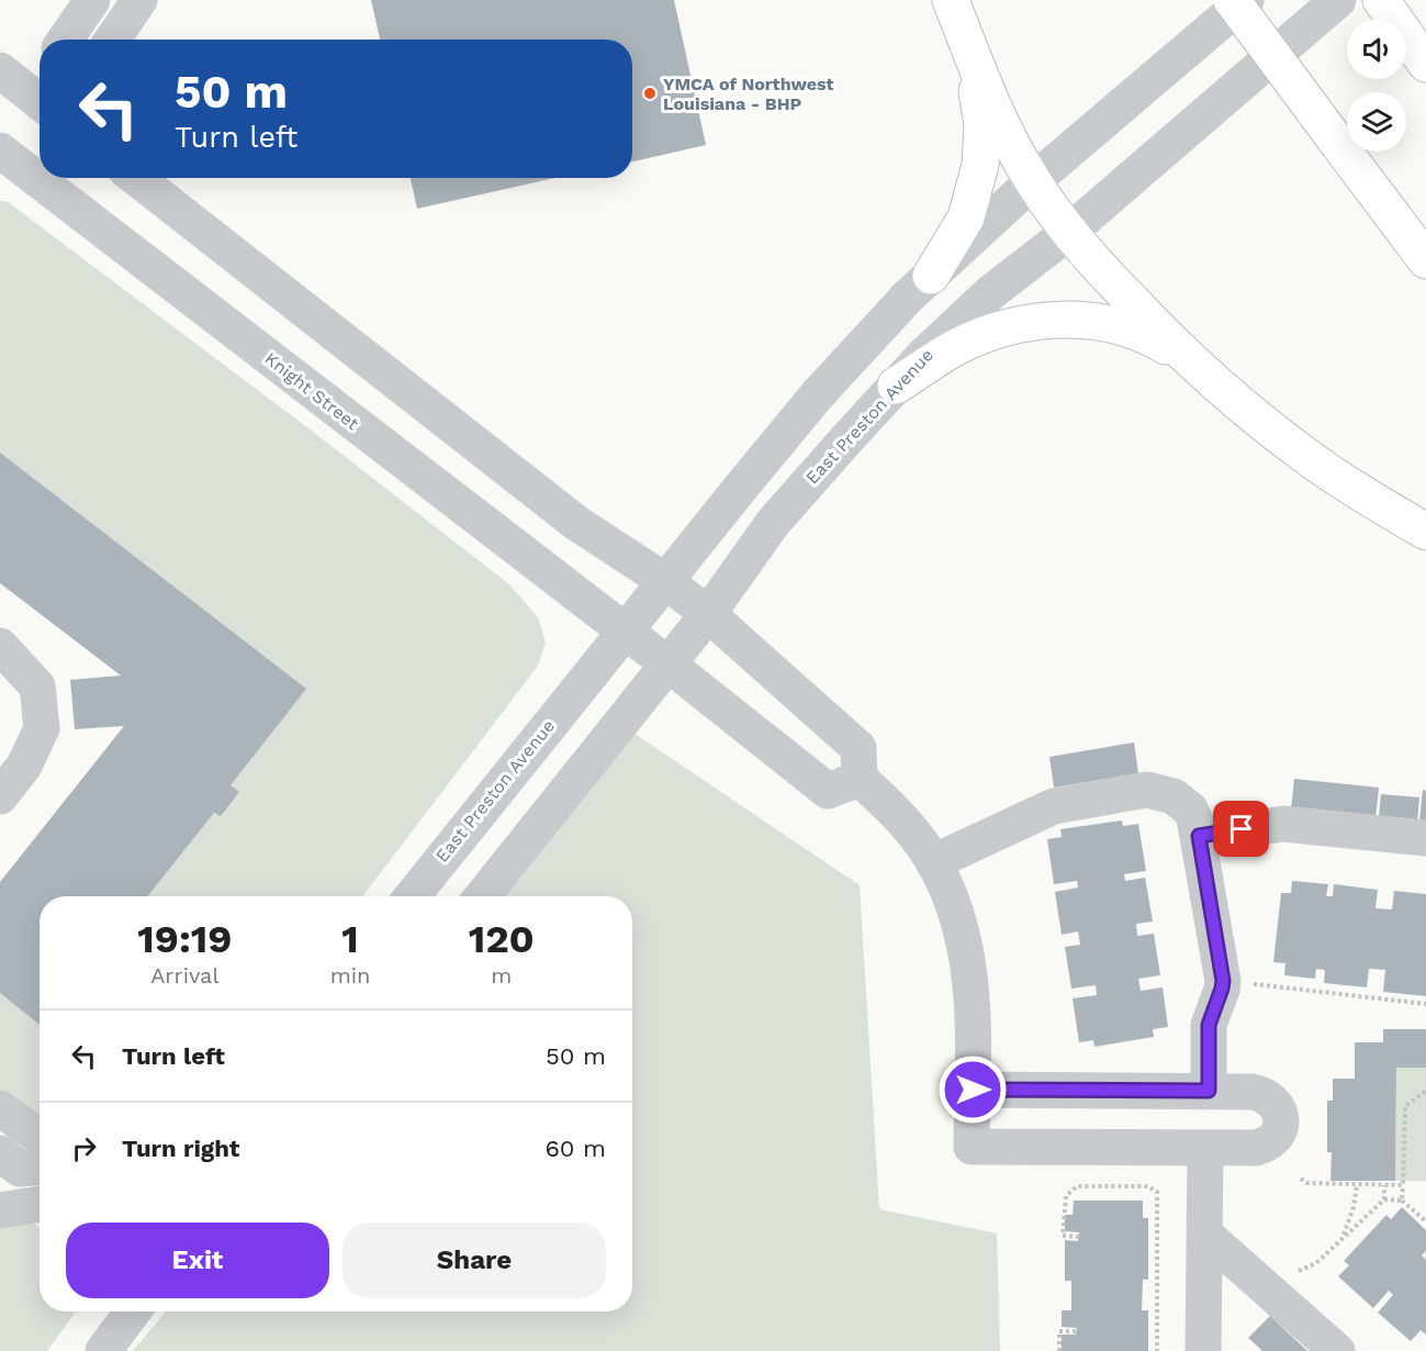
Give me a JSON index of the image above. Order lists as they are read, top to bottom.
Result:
{
  "streets": {
    "street": ["Knight Street", "East Preston Avenue"]
  },
  "crossings": [
    ["Knight Street", "East Preston Avenue"]
  ],
  "places": ["YMCA of Northwest Louisiana - BHP"],
  "page": {
    "turn": ["50 m", "Turn left"],
    "eta": [
      "19:19",
      "Arrival",
      "1",
      "min",
      "120",
      "m"
    ],
    "list": [
      {
        "name": "Turn left",
        "value": "50 m"
      },
      {
        "name": "Turn right",
        "value": "60 m"
      }
    ],
    "buttons": ["Exit", "Share"]
  }
}
